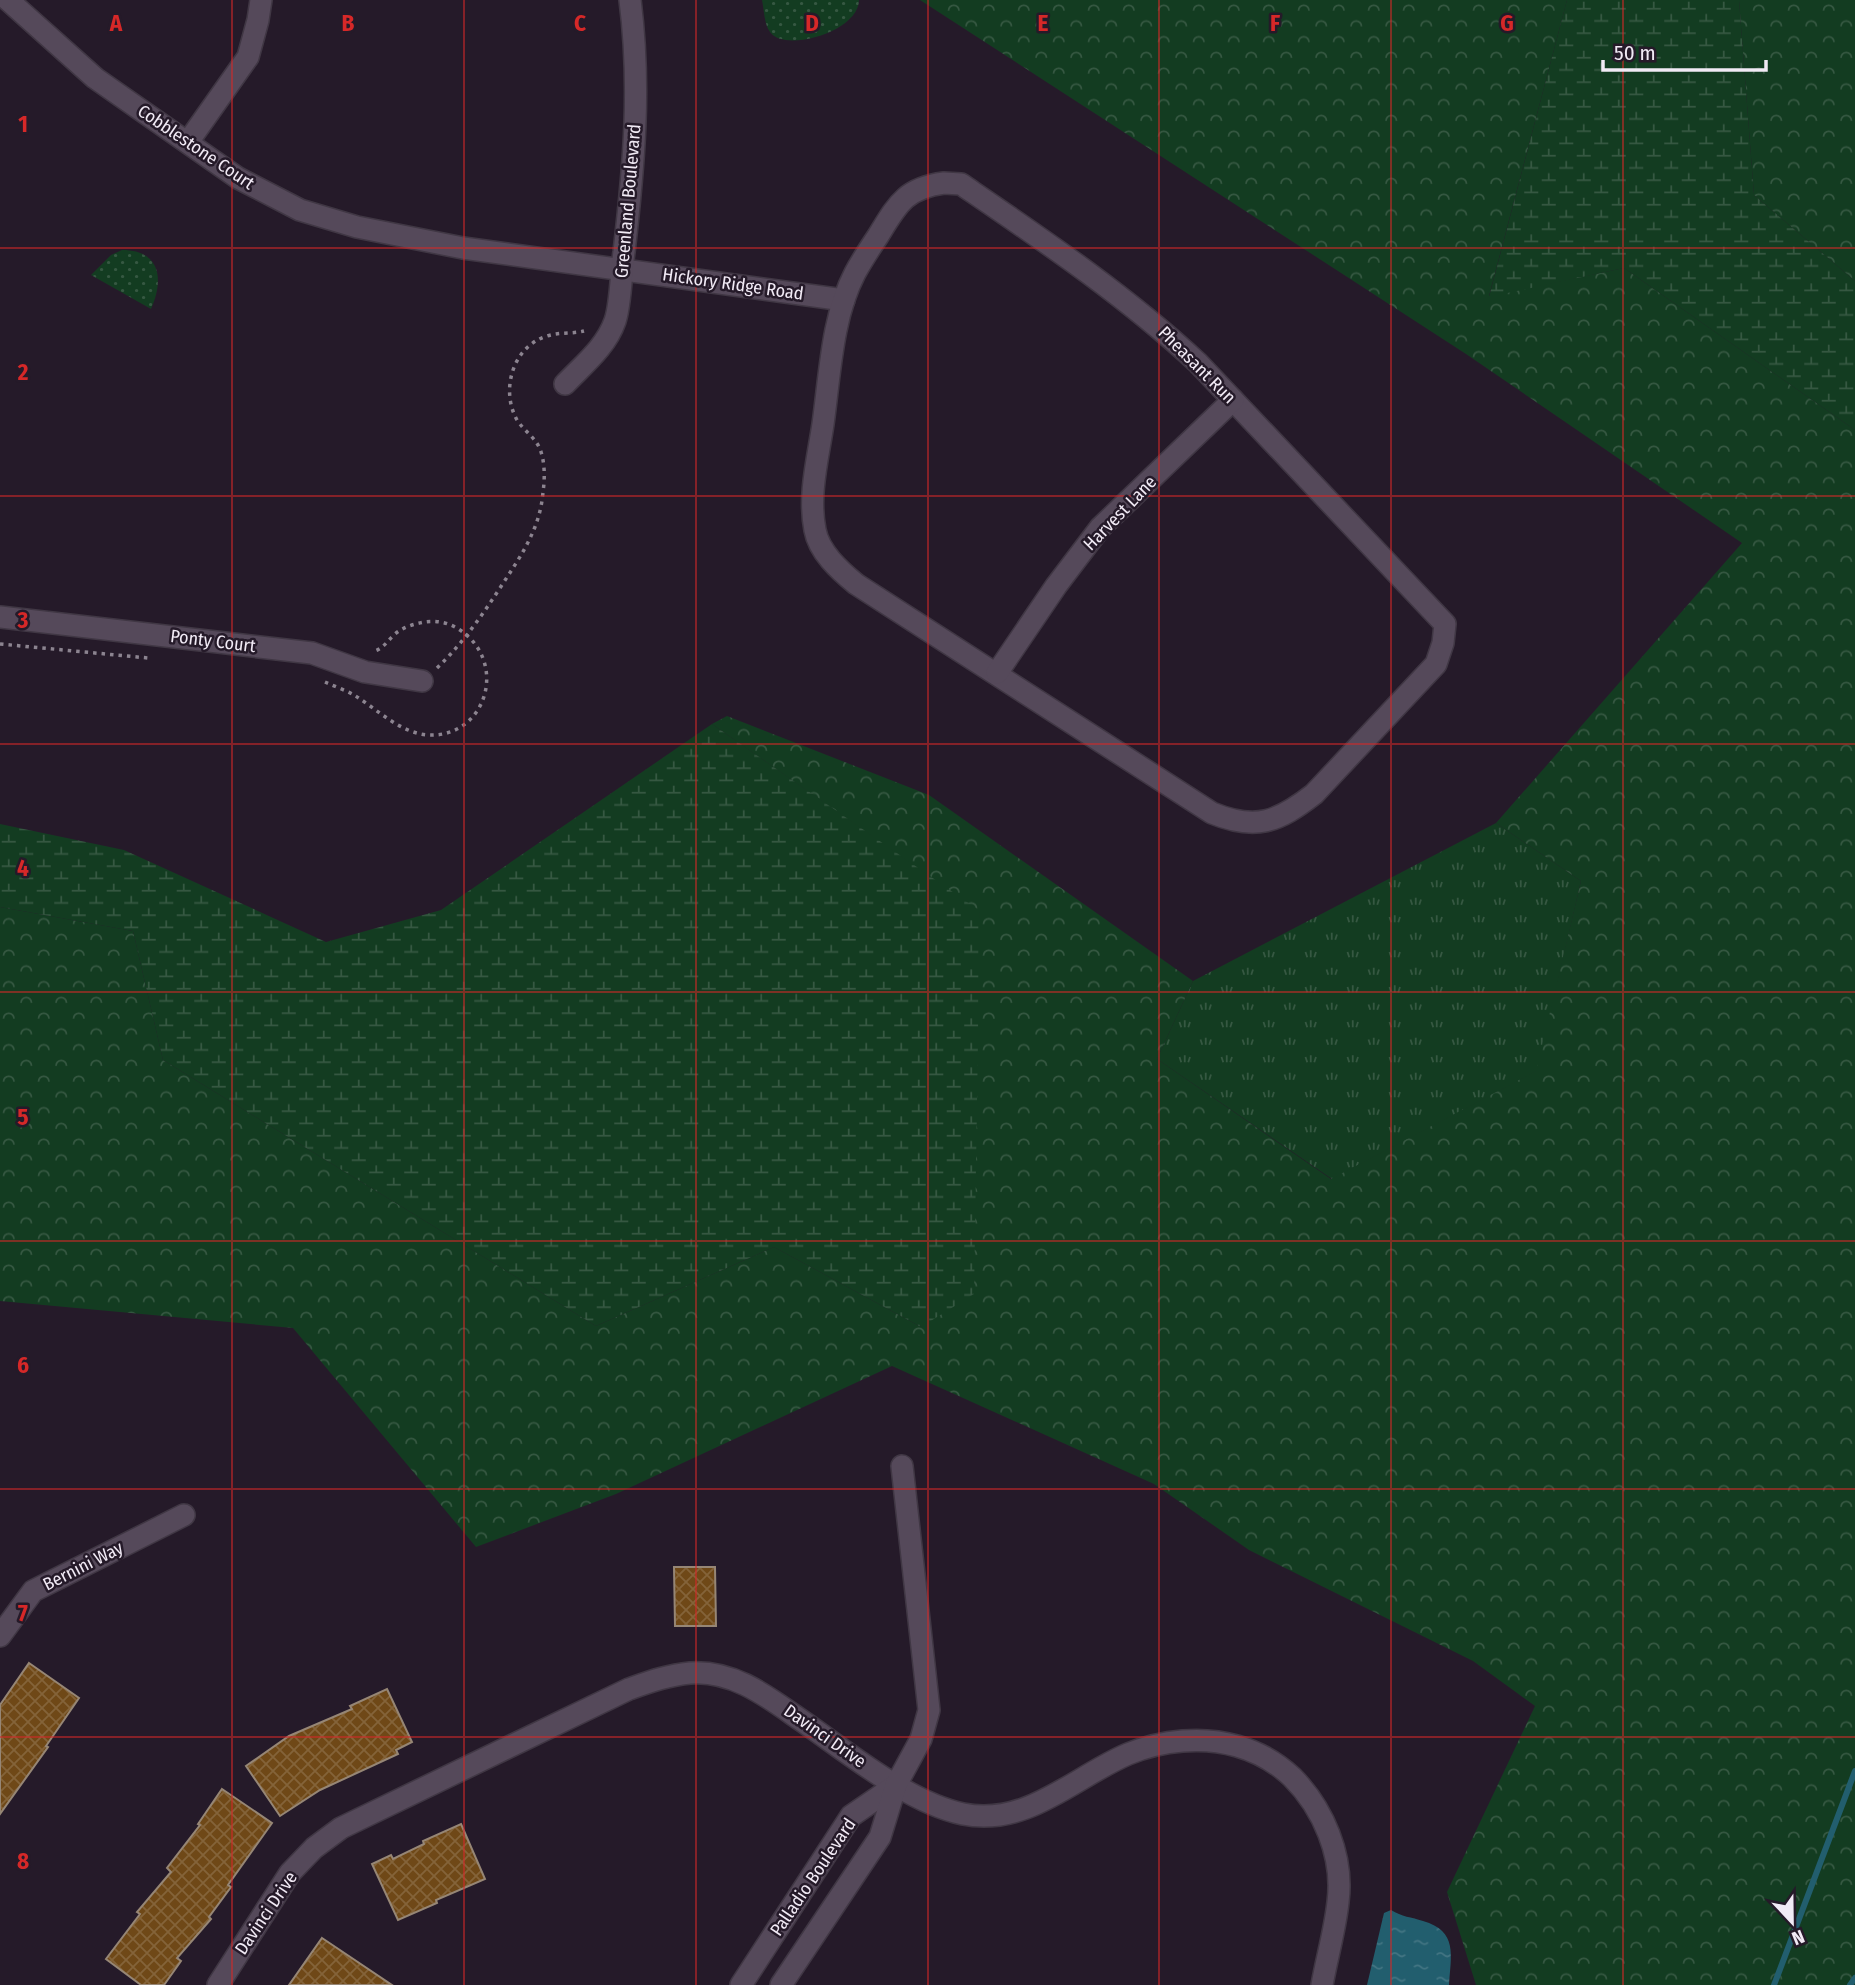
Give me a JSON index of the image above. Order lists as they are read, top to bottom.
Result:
{
  "streets": {
    "street": [
      "Cobblestone Court",
      "Greenland Boulevard",
      "Hickory Ridge Road",
      "Pheasant Run",
      "Harvest Lane",
      "Ponty Court",
      "Bernini Way",
      "Davinci Drive",
      "Palladio Boulevard"
    ]
  },
  "crossings": [
    ["Cobblestone Court", "Greenland Boulevard"],
    ["Cobblestone Court", "Hickory Ridge Road"],
    ["Greenland Boulevard", "Hickory Ridge Road"],
    ["Hickory Ridge Road", "Pheasant Run"],
    ["Pheasant Run", "Harvest Lane"],
    ["Davinci Drive", "Palladio Boulevard"]
  ],
  "scale_bar": "50 m",
  "north": "bottom",
  "grid": {
    "columns": [
      "A",
      "B",
      "C",
      "D",
      "E",
      "F",
      "G"
    ],
    "rows": [
      "1",
      "2",
      "3",
      "4",
      "5",
      "6",
      "7",
      "8"
    ]
  }
}
